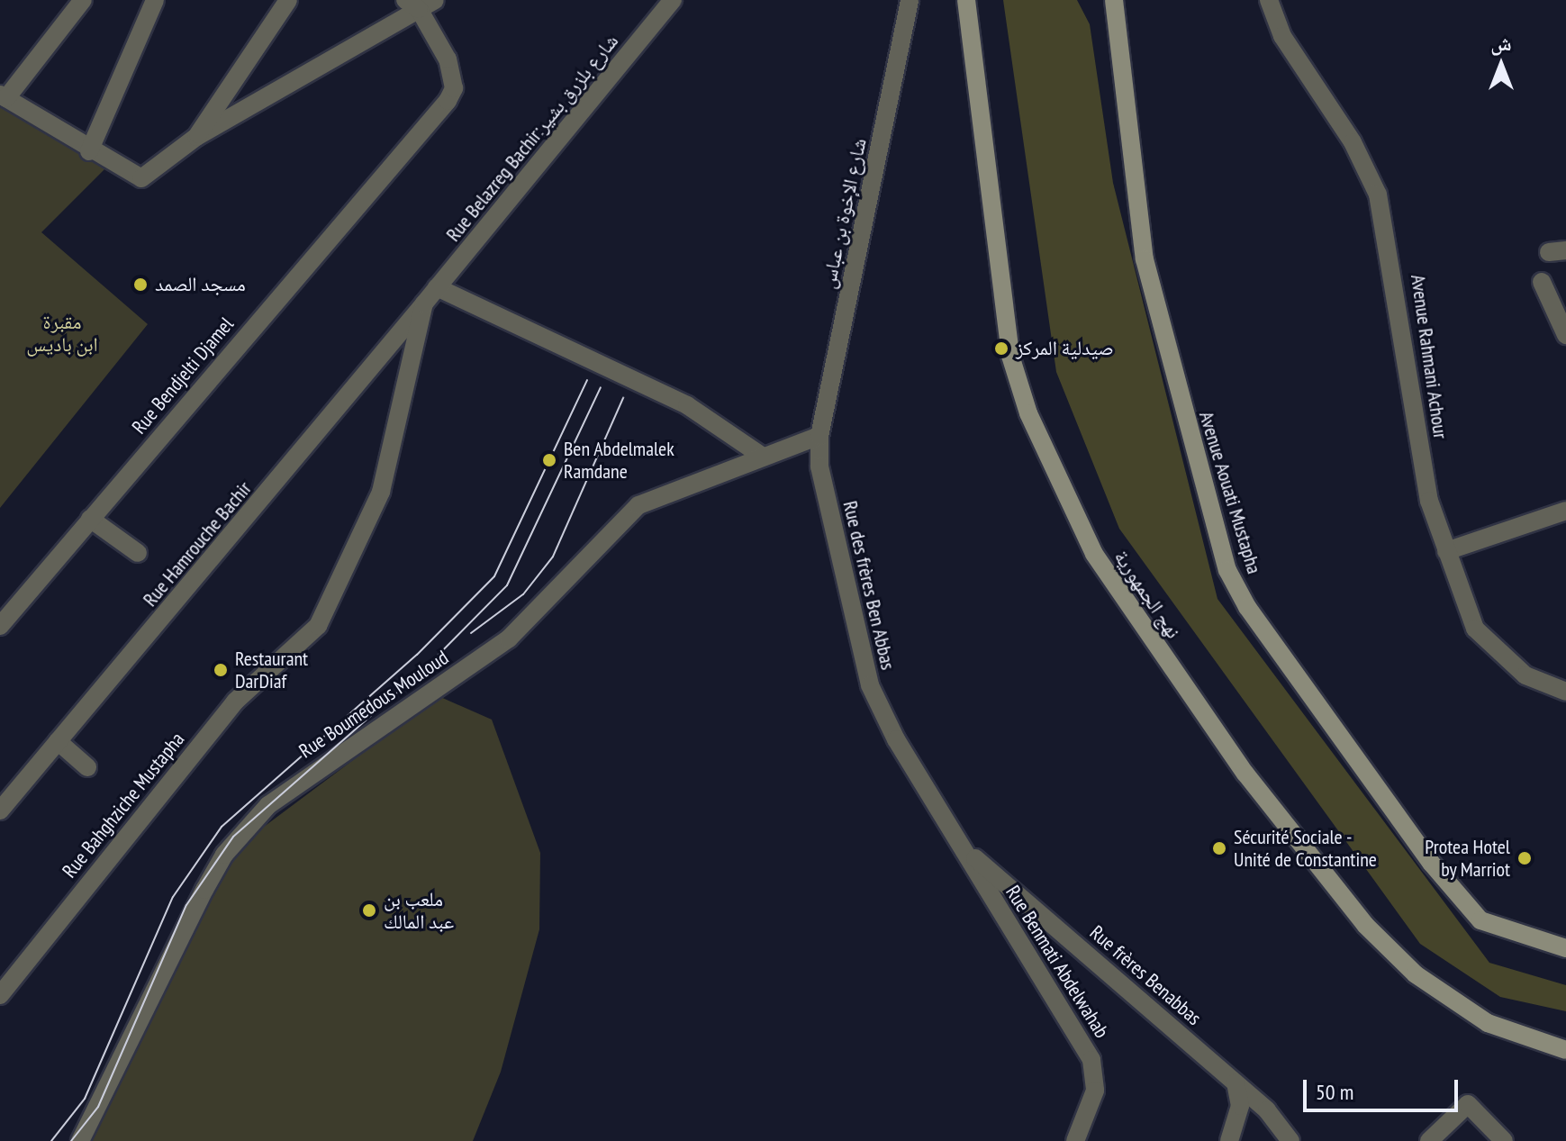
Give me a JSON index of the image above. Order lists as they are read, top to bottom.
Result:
{
  "streets": {
    "main road": ["Avenue Aouati Mustapha", "نهج الجمهورية"],
    "street": [
      "Rue Belazreg Bachir;شارع بلزرق بشير",
      "شارع الإخوة بن عباس",
      "Avenue Rahmani Achour",
      "Rue Bendjelti Djamel",
      "Rue Hamrouche Bachir",
      "Rue des frères Ben Abbas",
      "Rue Boumedous Mouloud",
      "Rue Bahghziche Mustapha",
      "Rue Benmati Abdelwahab",
      "Rue frères Benabbas"
    ]
  },
  "crossings": [
    ["Rue Belazreg Bachir;شارع بلزرق بشير", "Rue Hamrouche Bachir"],
    ["Rue Belazreg Bachir;شارع بلزرق بشير", "Rue Bahghziche Mustapha"],
    ["شارع الإخوة بن عباس", "Rue des frères Ben Abbas"],
    ["شارع الإخوة بن عباس", "Rue Boumedous Mouloud"],
    ["Rue Hamrouche Bachir", "Rue Bahghziche Mustapha"],
    ["Rue des frères Ben Abbas", "Rue Boumedous Mouloud"],
    ["Rue des frères Ben Abbas", "Rue Benmati Abdelwahab"],
    ["Rue des frères Ben Abbas", "Rue frères Benabbas"],
    ["Rue Benmati Abdelwahab", "Rue frères Benabbas"]
  ],
  "parks": ["مقبرة ابن باديس"],
  "places": [
    "مسجد الصمد",
    "صيدلية المركز",
    "Ben Abdelmalek Ramdane",
    "Restaurant DarDiaf",
    "Sécurité Sociale - Unité de Constantine",
    "Protea Hotel by Marriot",
    "ملعب بن عبد المالك"
  ],
  "scale_bar": "50 m",
  "north": "top"
}
